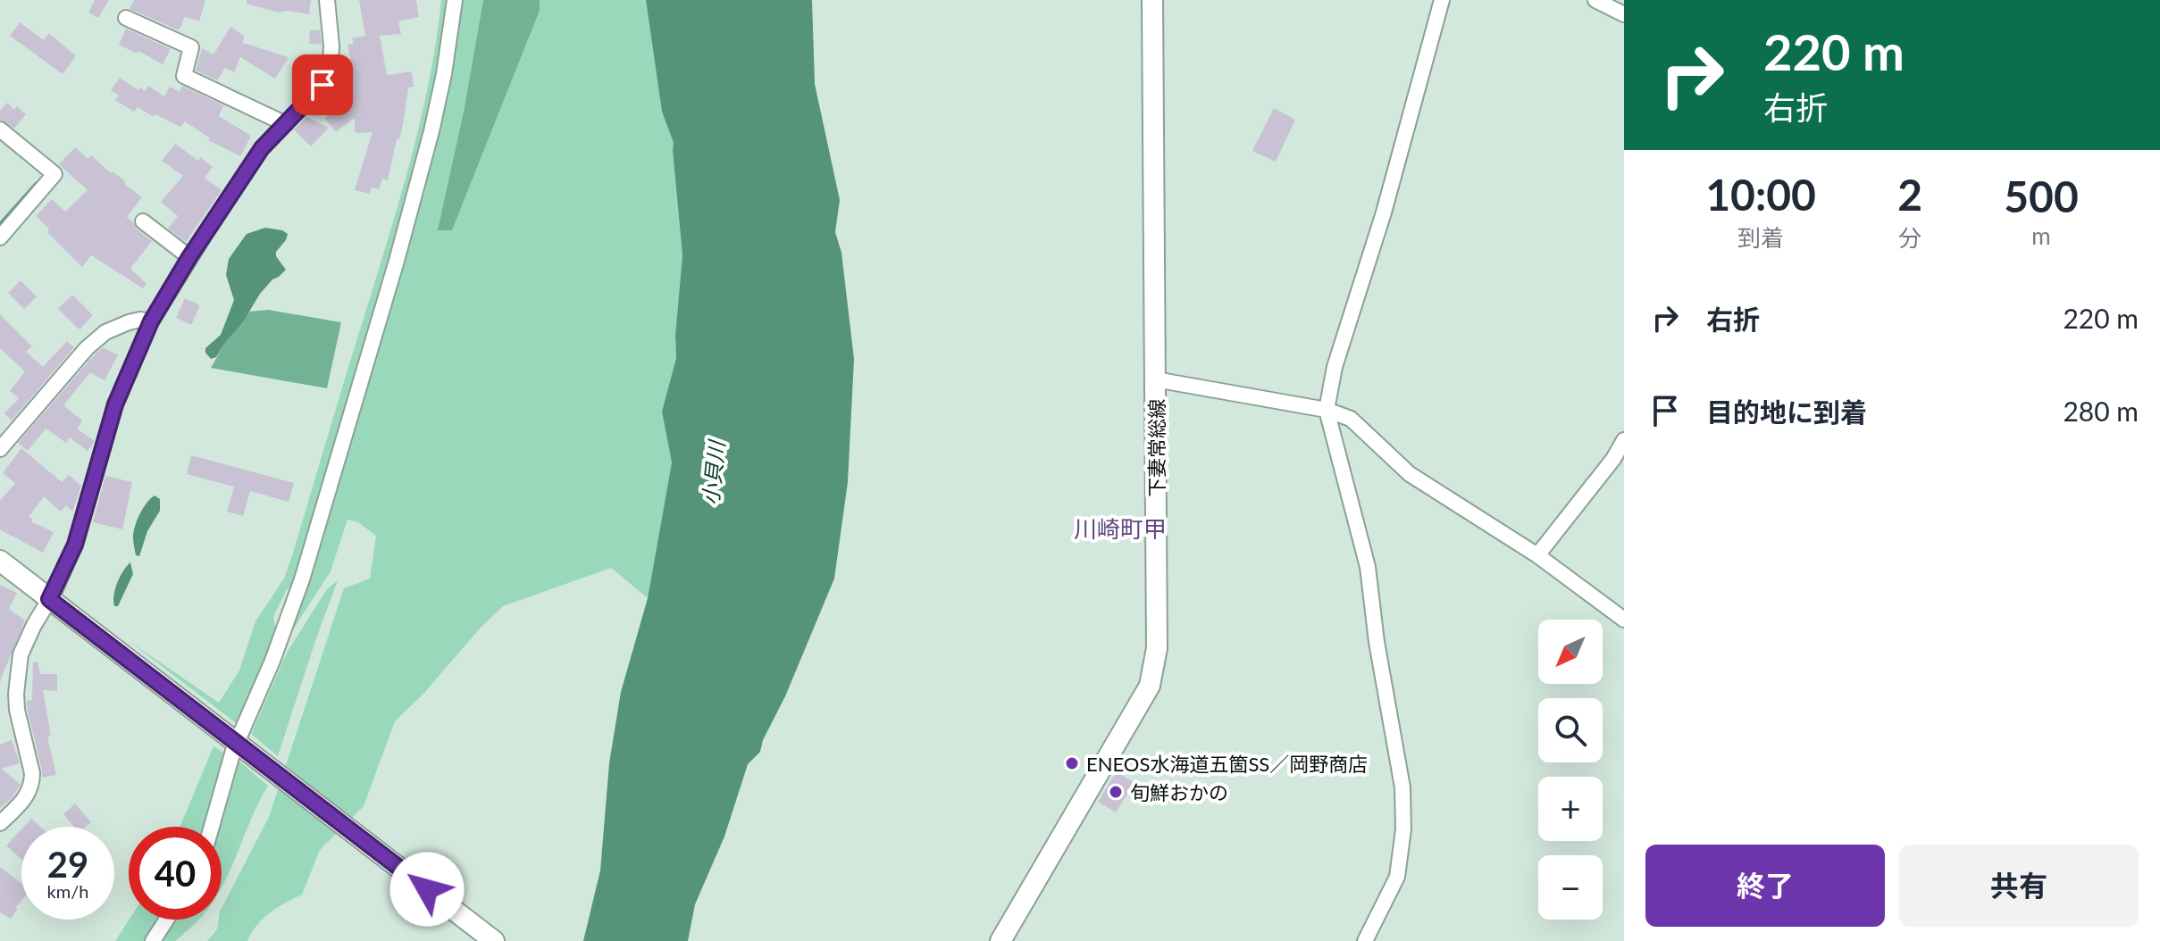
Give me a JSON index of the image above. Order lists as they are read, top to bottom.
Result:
{
  "streets": {
    "main road": ["下妻常総線"]
  },
  "districts": ["川崎町甲"],
  "water": ["小貝川"],
  "places": ["ENEOS水海道五箇SS／岡野商店", "旬鮮おかの"],
  "north": "bottom left",
  "page": {
    "turn": ["220 m", "右折"],
    "eta": [
      "10:00",
      "到着",
      "2",
      "分",
      "500",
      "m"
    ],
    "list": [
      {
        "name": "右折",
        "value": "220 m"
      },
      {
        "name": "目的地に到着",
        "value": "280 m"
      }
    ],
    "map_buttons": ["+", "−"],
    "speed": "29 km/h",
    "limit": "40",
    "buttons": ["終了", "共有"]
  }
}
